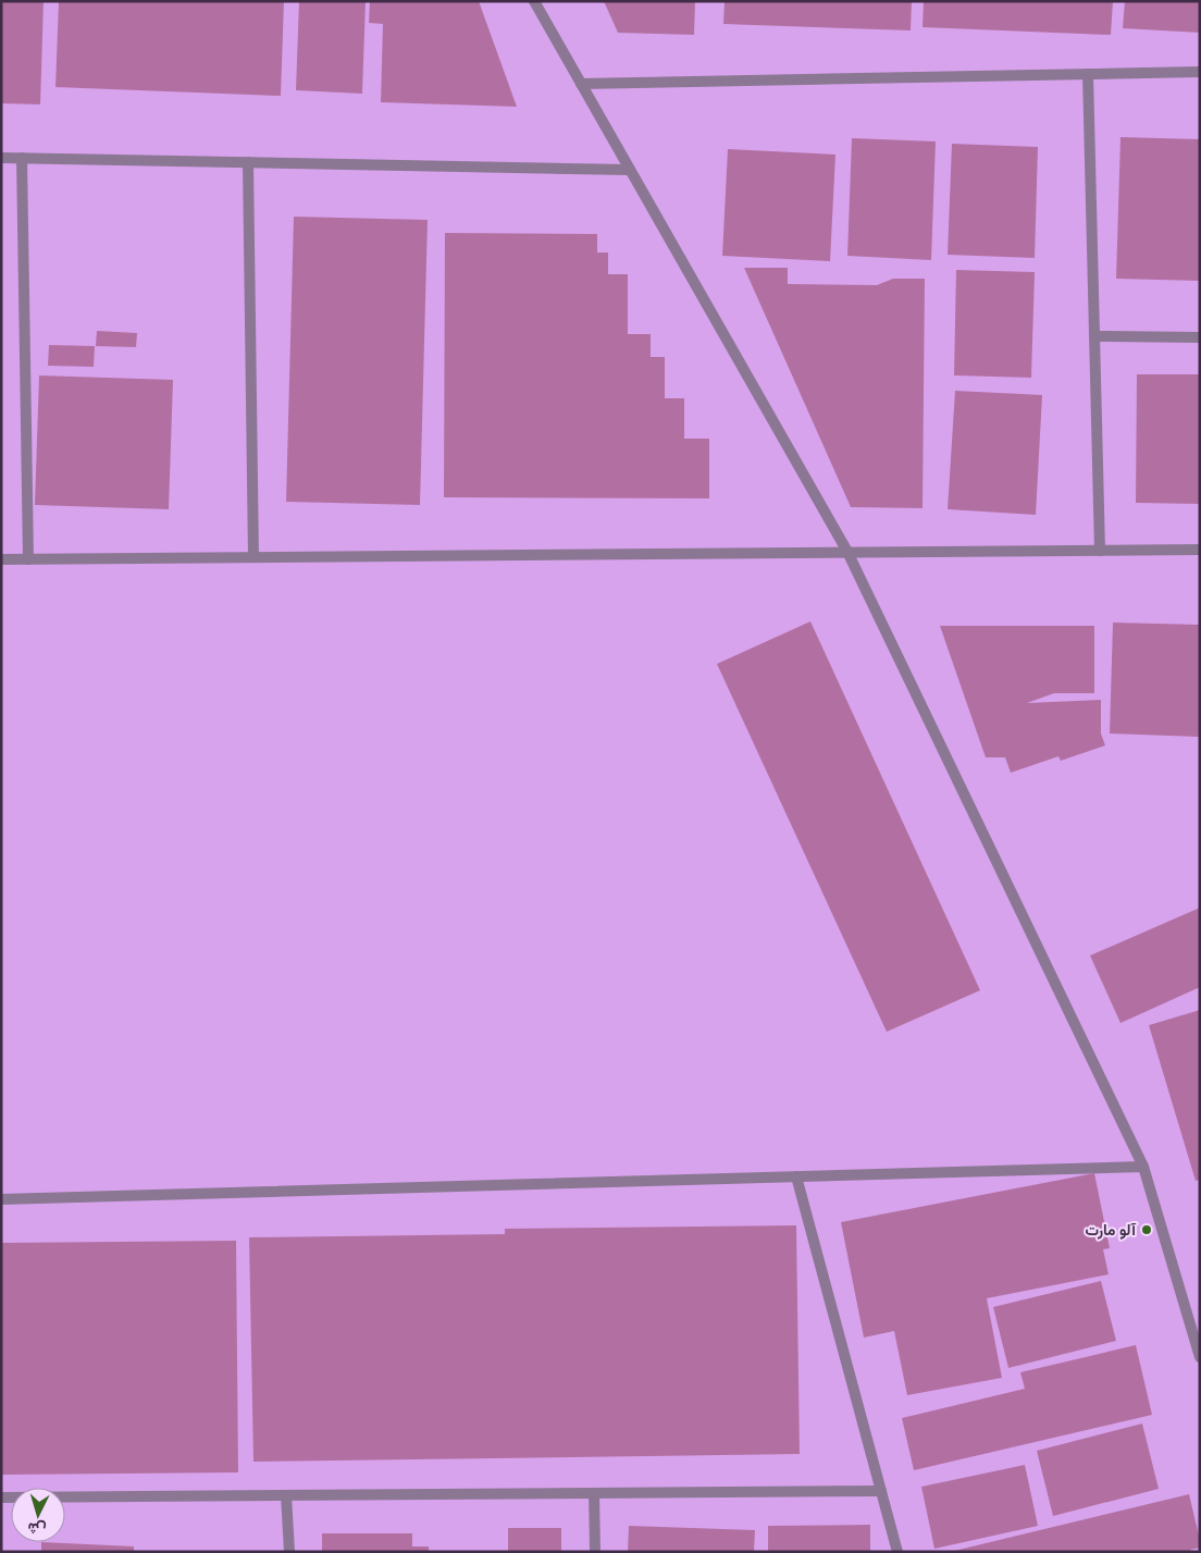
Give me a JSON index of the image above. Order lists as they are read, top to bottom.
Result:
{
  "places": ["آلو مارت"],
  "north": "bottom"
}
